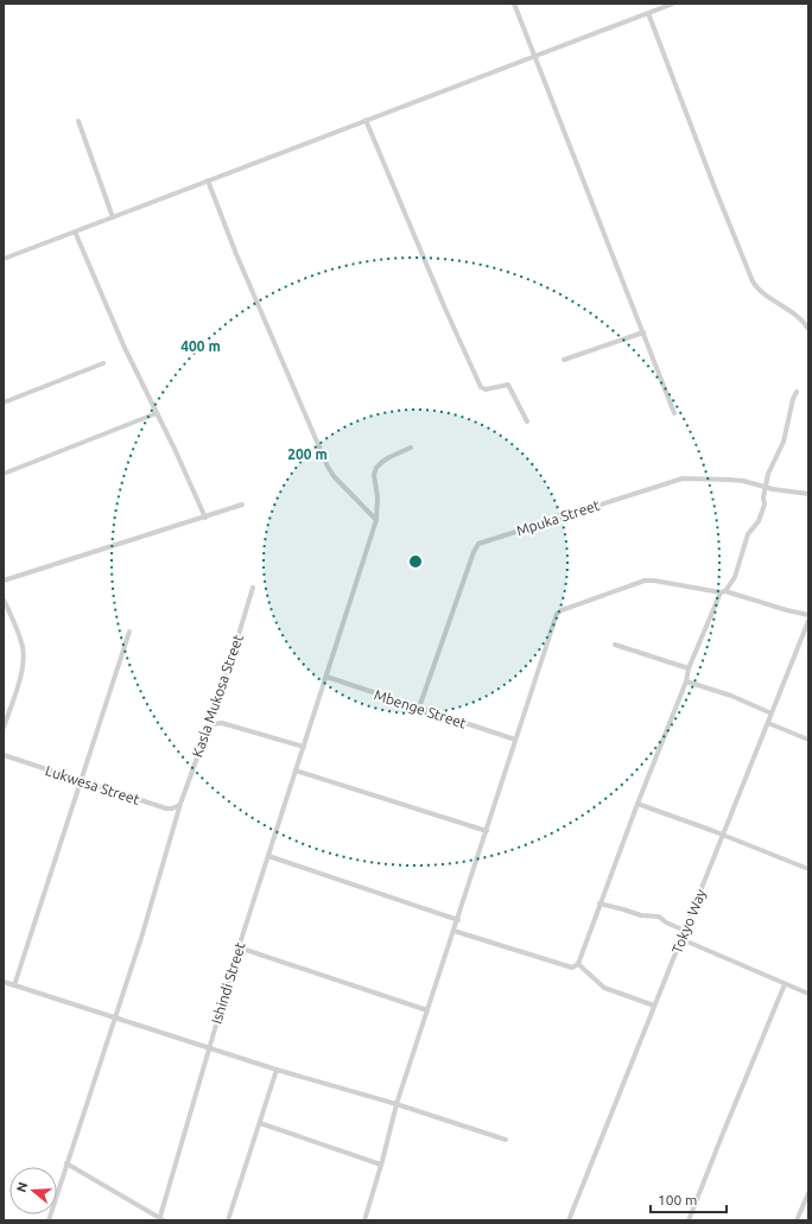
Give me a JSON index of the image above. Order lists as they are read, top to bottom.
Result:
{
  "streets": {
    "street": [
      "Mpuka Street",
      "Kasla Mukosa Street",
      "Mbenge Street",
      "Lukwesa Street",
      "Tokyo Way",
      "Ishindi Street"
    ]
  },
  "crossings": [
    ["Mpuka Street", "Mbenge Street"],
    ["Kasla Mukosa Street", "Lukwesa Street"],
    ["Mbenge Street", "Ishindi Street"]
  ],
  "scale_bar": "100 m",
  "north": "left",
  "rings": ["400 m", "200 m"]
}
